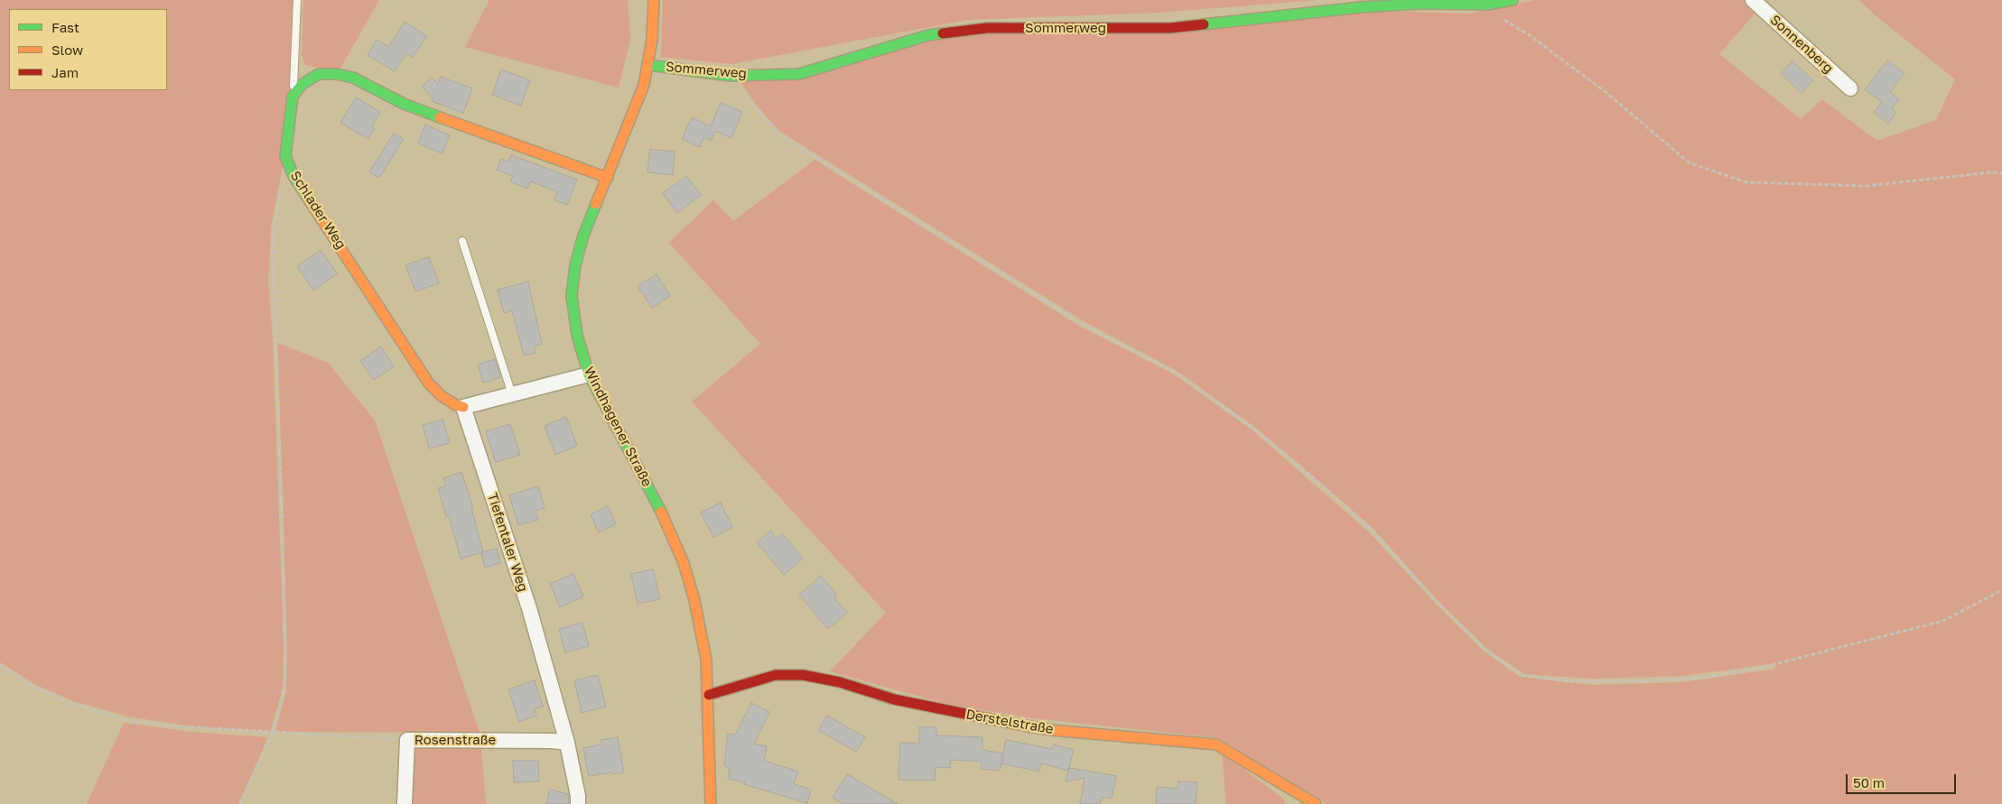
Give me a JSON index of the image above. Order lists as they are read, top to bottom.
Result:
{
  "streets": {
    "street": [
      "Sommerweg",
      "Sonnenberg",
      "Schlader Weg",
      "Windhagener Straße",
      "Tiefentaler Weg",
      "Derstelstraße",
      "Rosenstraße"
    ]
  },
  "crossings": [
    ["Sommerweg", "Windhagener Straße"],
    ["Schlader Weg", "Tiefentaler Weg"],
    ["Windhagener Straße", "Derstelstraße"],
    ["Tiefentaler Weg", "Rosenstraße"]
  ],
  "legend": ["Fast", "Slow", "Jam"],
  "scale_bar": "50 m"
}
